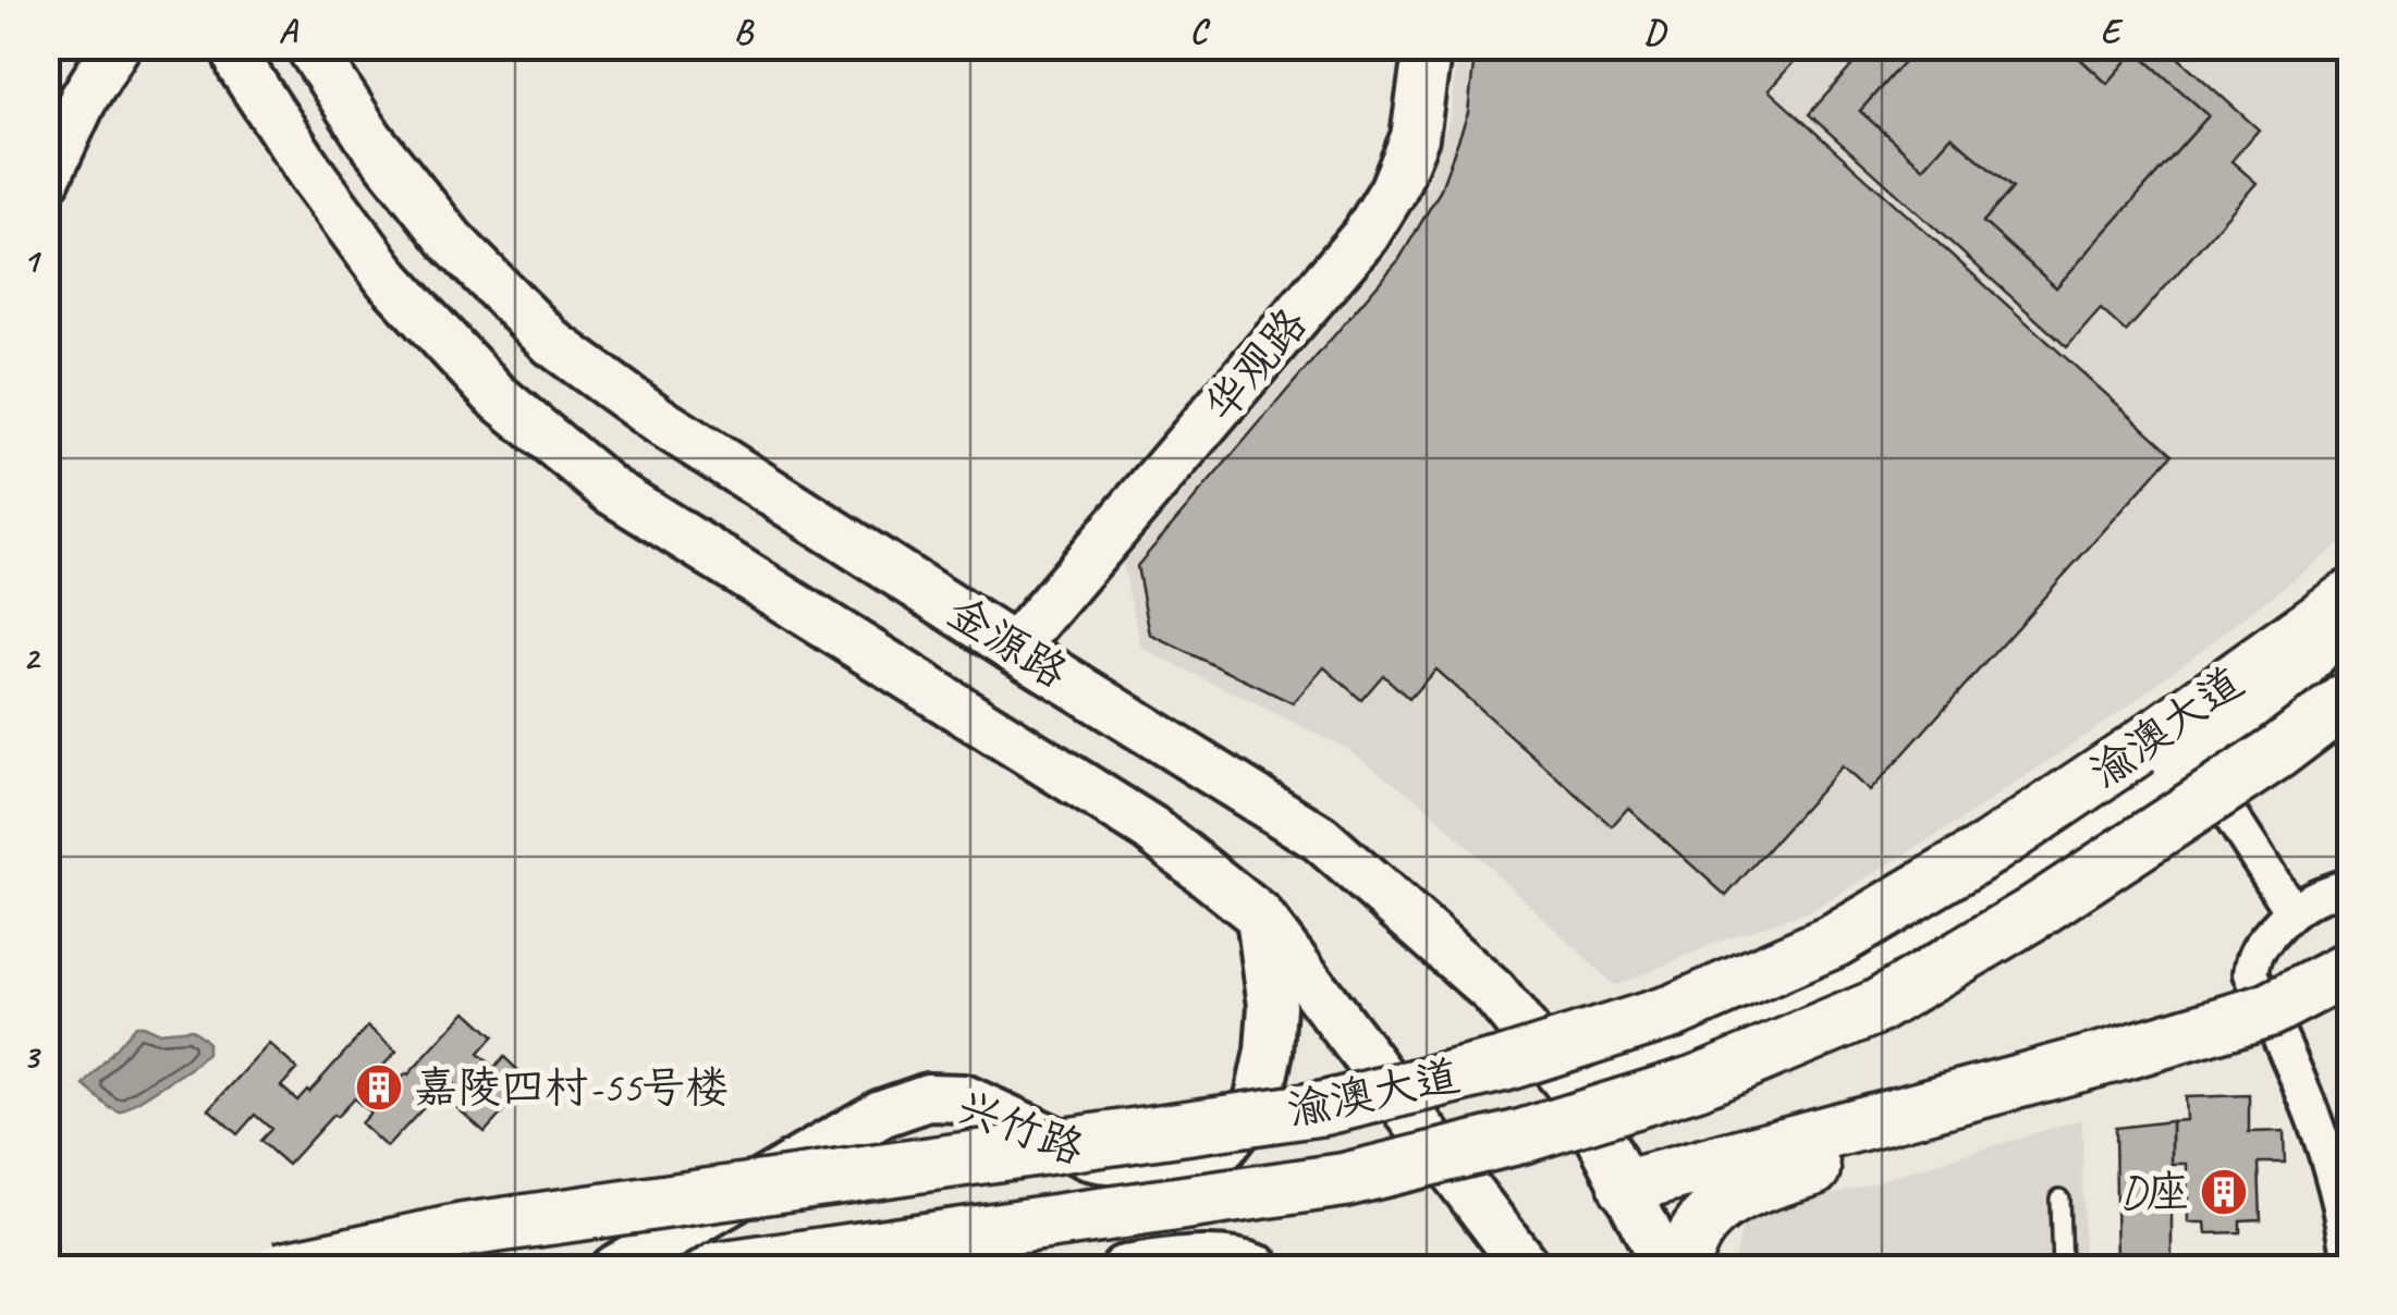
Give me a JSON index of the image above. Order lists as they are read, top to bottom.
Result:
{
  "streets": {
    "main road": [
      "华观路",
      "金源路",
      "渝澳大道",
      "兴竹路"
    ]
  },
  "crossings": [
    ["华观路", "金源路"],
    ["金源路", "兴竹路"]
  ],
  "places": {
    "building": ["嘉陵四村-55号楼", "D座"]
  },
  "grid": {
    "columns": [
      "A",
      "B",
      "C",
      "D",
      "E"
    ],
    "rows": ["1", "2", "3"]
  }
}
